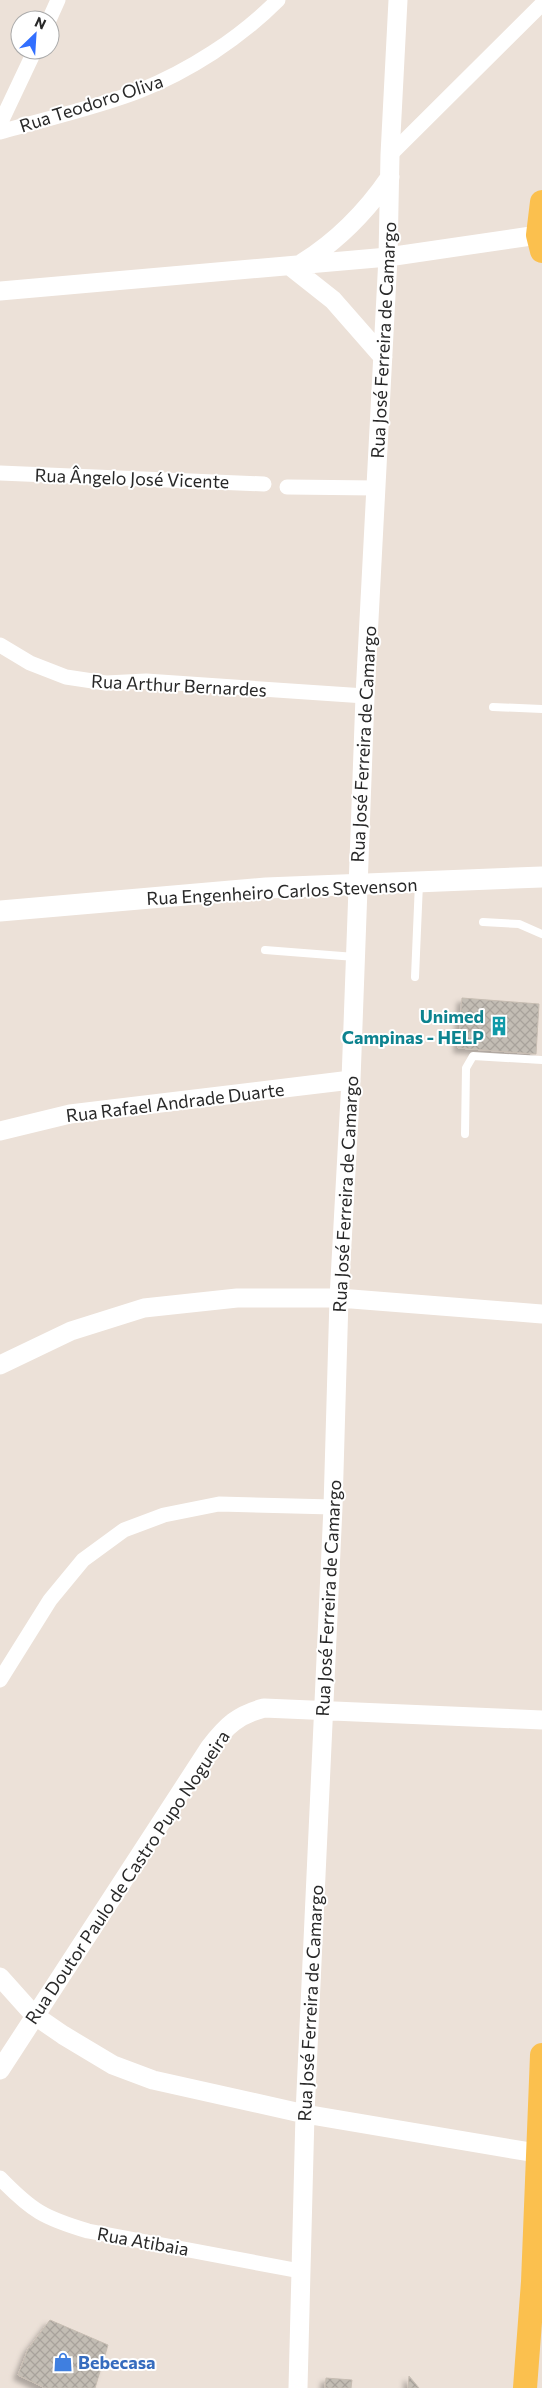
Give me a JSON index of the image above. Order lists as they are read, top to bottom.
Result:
{
  "streets": {
    "main road": ["Rua Engenheiro Carlos Stevenson"],
    "street": [
      "Rua Teodoro Oliva",
      "Rua José Ferreira de Camargo",
      "Rua Ângelo José Vicente",
      "Rua Arthur Bernardes",
      "Rua Rafael Andrade Duarte",
      "Rua Doutor Paulo de Castro Pupo Nogueira",
      "Rua Atibaia"
    ]
  },
  "crossings": [
    ["Rua José Ferreira de Camargo", "Rua Arthur Bernardes"],
    ["Rua José Ferreira de Camargo", "Rua Engenheiro Carlos Stevenson"],
    ["Rua José Ferreira de Camargo", "Rua Rafael Andrade Duarte"],
    ["Rua José Ferreira de Camargo", "Rua Doutor Paulo de Castro Pupo Nogueira"],
    ["Rua José Ferreira de Camargo", "Rua Atibaia"]
  ],
  "places": {
    "building": ["Unimed Campinas - HELP"],
    "shop": ["Bebecasa"]
  },
  "north": "top right"
}
